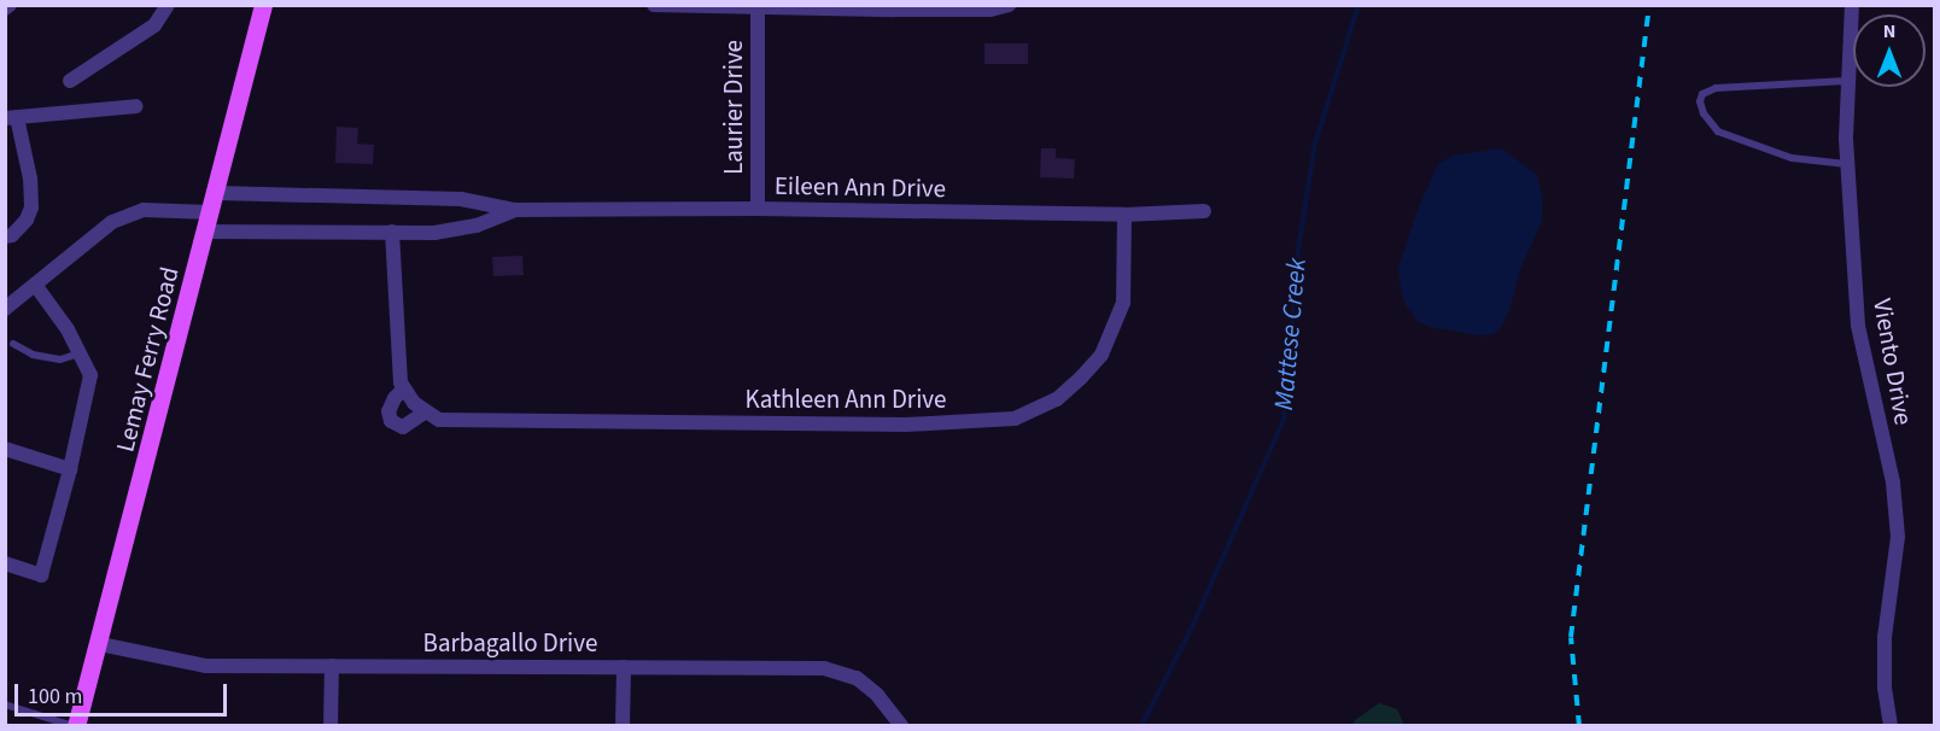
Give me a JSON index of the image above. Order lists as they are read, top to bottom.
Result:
{
  "streets": {
    "main road": ["Lemay Ferry Road"],
    "street": [
      "Laurier Drive",
      "Eileen Ann Drive",
      "Viento Drive",
      "Kathleen Ann Drive",
      "Barbagallo Drive"
    ]
  },
  "crossings": [
    ["Laurier Drive", "Eileen Ann Drive"],
    ["Eileen Ann Drive", "Lemay Ferry Road"],
    ["Eileen Ann Drive", "Kathleen Ann Drive"],
    ["Lemay Ferry Road", "Barbagallo Drive"]
  ],
  "water": ["Mattese Creek"],
  "scale_bar": "100 m",
  "north": "top"
}
